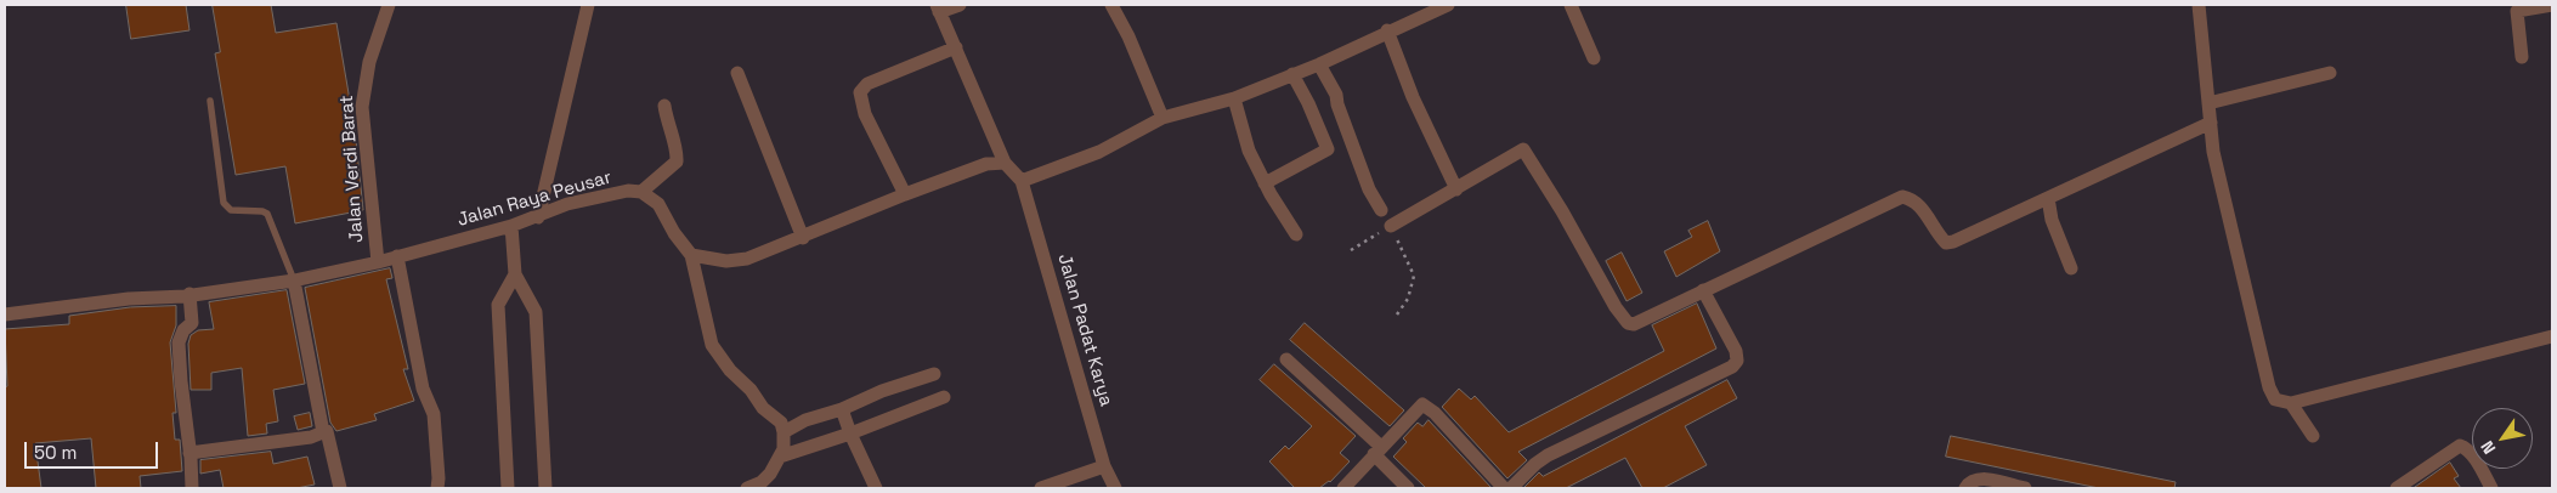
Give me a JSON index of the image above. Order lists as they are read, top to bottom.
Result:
{
  "streets": {
    "street": ["Jalan Verdi Barat", "Jalan Raya Peusar", "Jalan Padat Karya"]
  },
  "crossings": [
    ["Jalan Verdi Barat", "Jalan Raya Peusar"]
  ],
  "scale_bar": "50 m",
  "north": "bottom left"
}
